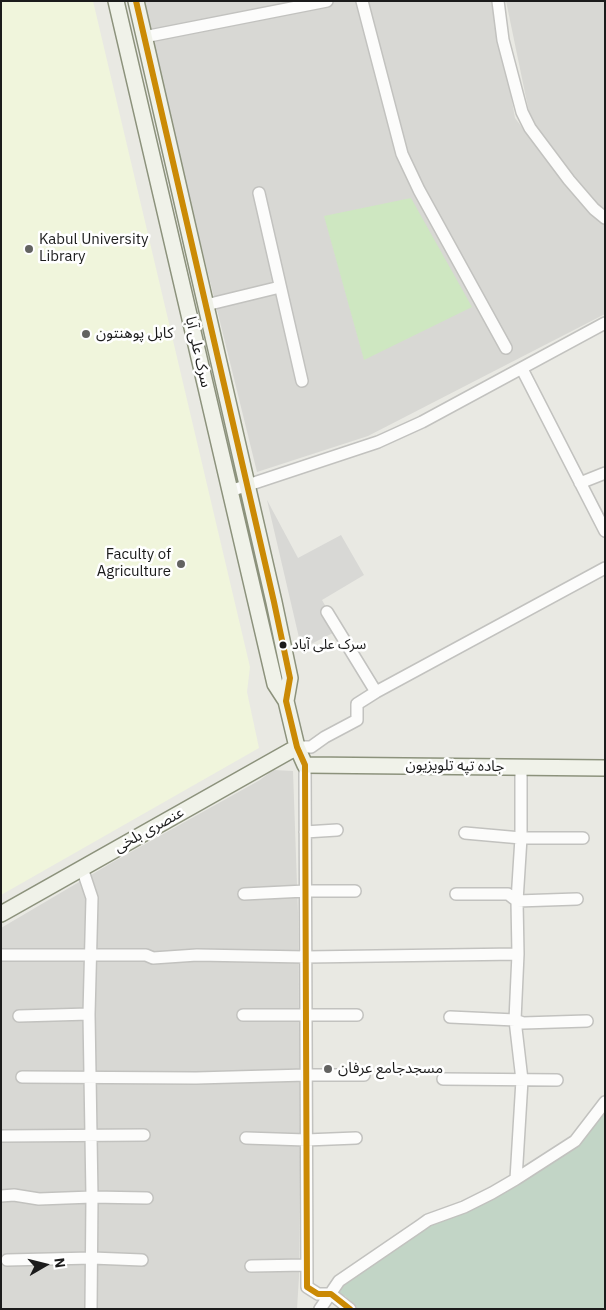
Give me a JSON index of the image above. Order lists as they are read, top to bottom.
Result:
{
  "streets": {
    "street": ["سرک علی آبا", "جاده تپه تلویزیون", "عنصری بلخی"]
  },
  "places": [
    "Kabul University Library",
    "کابل پوهنتون",
    "Faculty of Agriculture",
    "سرک علی آباد",
    "مسجدجامع عرفان"
  ],
  "north": "right"
}
